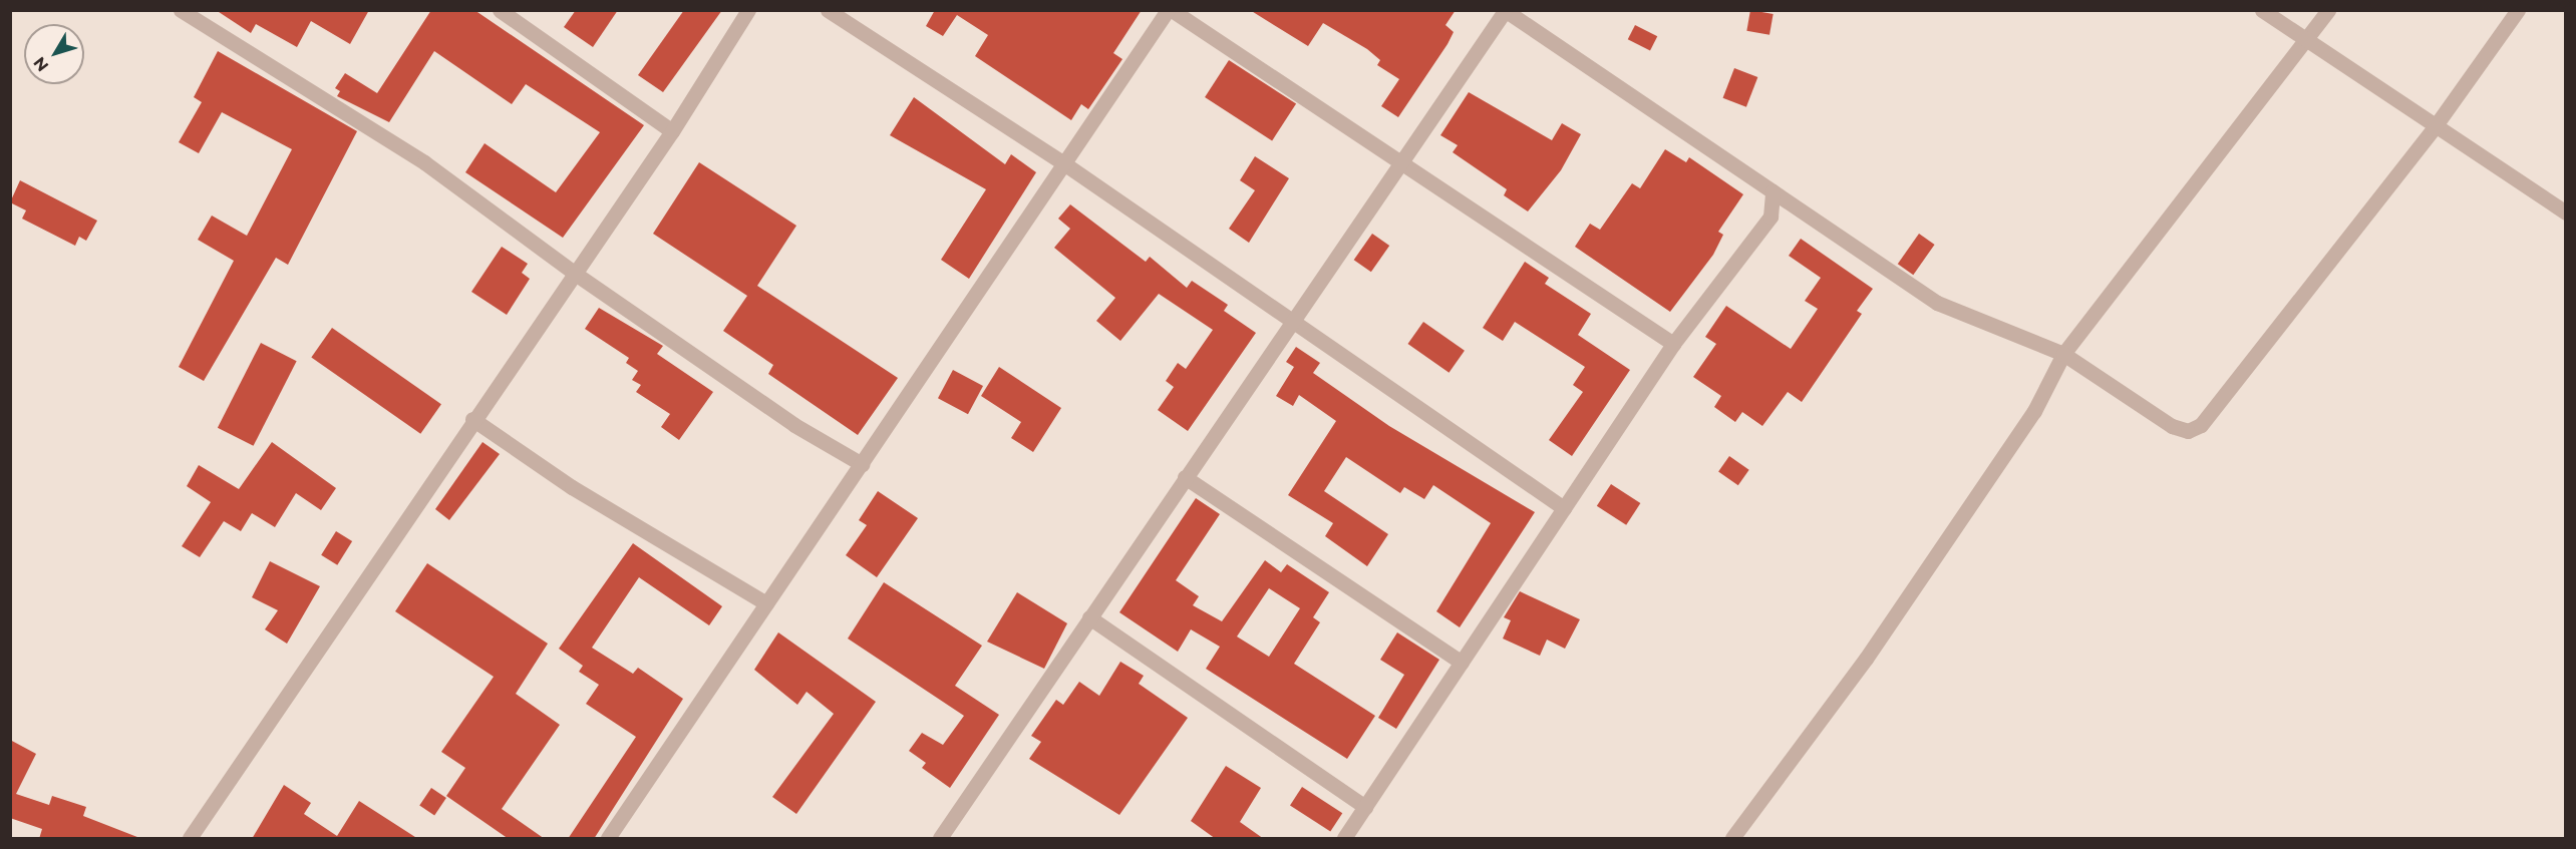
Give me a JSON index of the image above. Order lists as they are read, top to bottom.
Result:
{
  "north": "bottom left"
}
